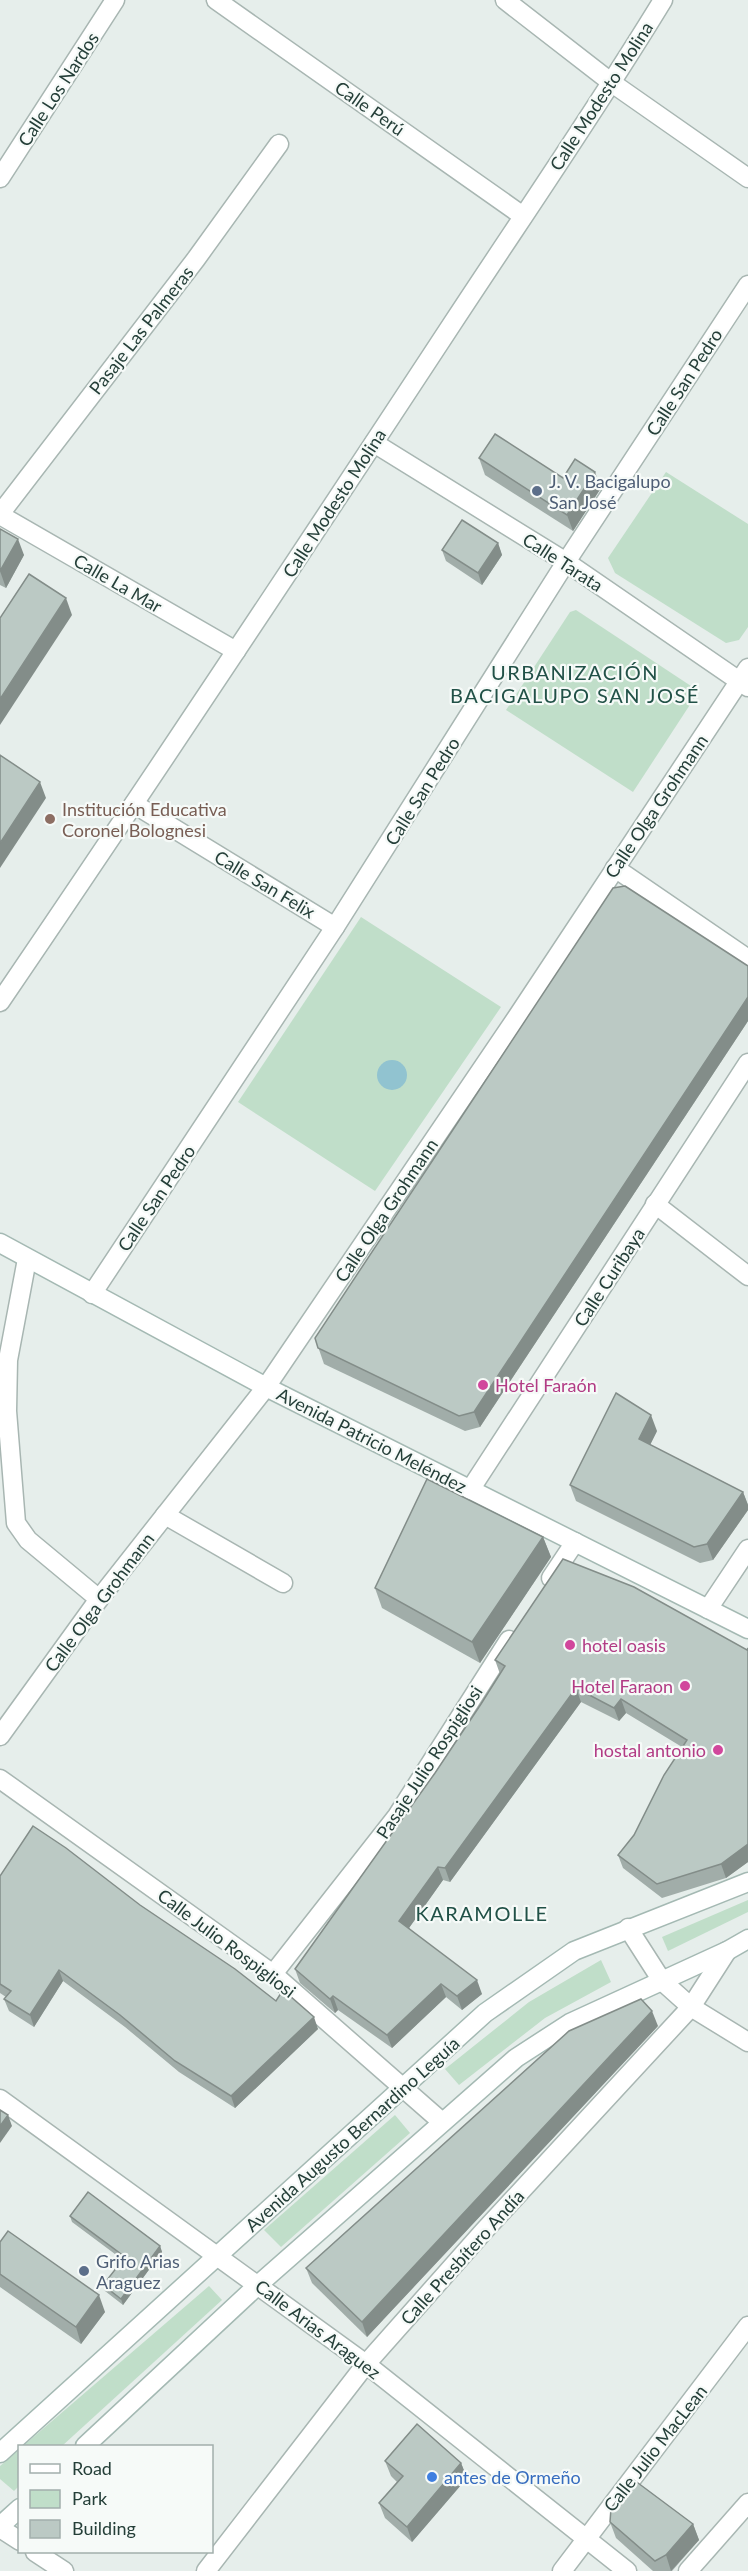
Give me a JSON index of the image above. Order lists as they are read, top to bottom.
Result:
{
  "streets": {
    "street": [
      "Calle Los Nardos",
      "Calle Modesto Molina",
      "Calle Perú",
      "Pasaje Las Palmeras",
      "Calle San Pedro",
      "Calle Tarata",
      "Calle La Mar",
      "Calle Olga Grohmann",
      "Calle San Felix",
      "Calle Curibaya",
      "Avenida Patricio Meléndez",
      "Pasaje Julio Rospigliosi",
      "Calle Julio Rospigliosi",
      "Avenida Augusto Bernardino Leguía",
      "Calle Presbítero Andía",
      "Calle Arias Araguez",
      "Calle Julio MacLean"
    ]
  },
  "crossings": [
    ["Calle Modesto Molina", "Calle Perú"],
    ["Calle Modesto Molina", "Calle Tarata"],
    ["Calle Modesto Molina", "Calle La Mar"],
    ["Calle Modesto Molina", "Calle San Felix"],
    ["Pasaje Las Palmeras", "Calle La Mar"],
    ["Calle San Pedro", "Calle Tarata"],
    ["Calle San Pedro", "Calle San Felix"],
    ["Calle San Pedro", "Avenida Patricio Meléndez"],
    ["Calle Tarata", "Calle Olga Grohmann"],
    ["Calle Olga Grohmann", "Avenida Patricio Meléndez"],
    ["Calle Curibaya", "Avenida Patricio Meléndez"],
    ["Pasaje Julio Rospigliosi", "Calle Julio Rospigliosi"],
    ["Calle Julio Rospigliosi", "Avenida Augusto Bernardino Leguía"],
    ["Avenida Augusto Bernardino Leguía", "Calle Arias Araguez"],
    ["Calle Presbítero Andía", "Calle Arias Araguez"],
    ["Calle Arias Araguez", "Calle Julio MacLean"]
  ],
  "districts": ["URBANIZACIÓN BACIGALUPO SAN JOSÉ", "KARAMOLLE"],
  "places": [
    "J. V. Bacigalupo San José",
    "Institución Educativa Coronel Bolognesi",
    "Hotel Faraón",
    "hotel oasis",
    "Hotel Faraon",
    "hostal antonio",
    "Grifo Arias Araguez",
    "antes de Ormeño"
  ],
  "legend": ["Road", "Park", "Building"]
}
